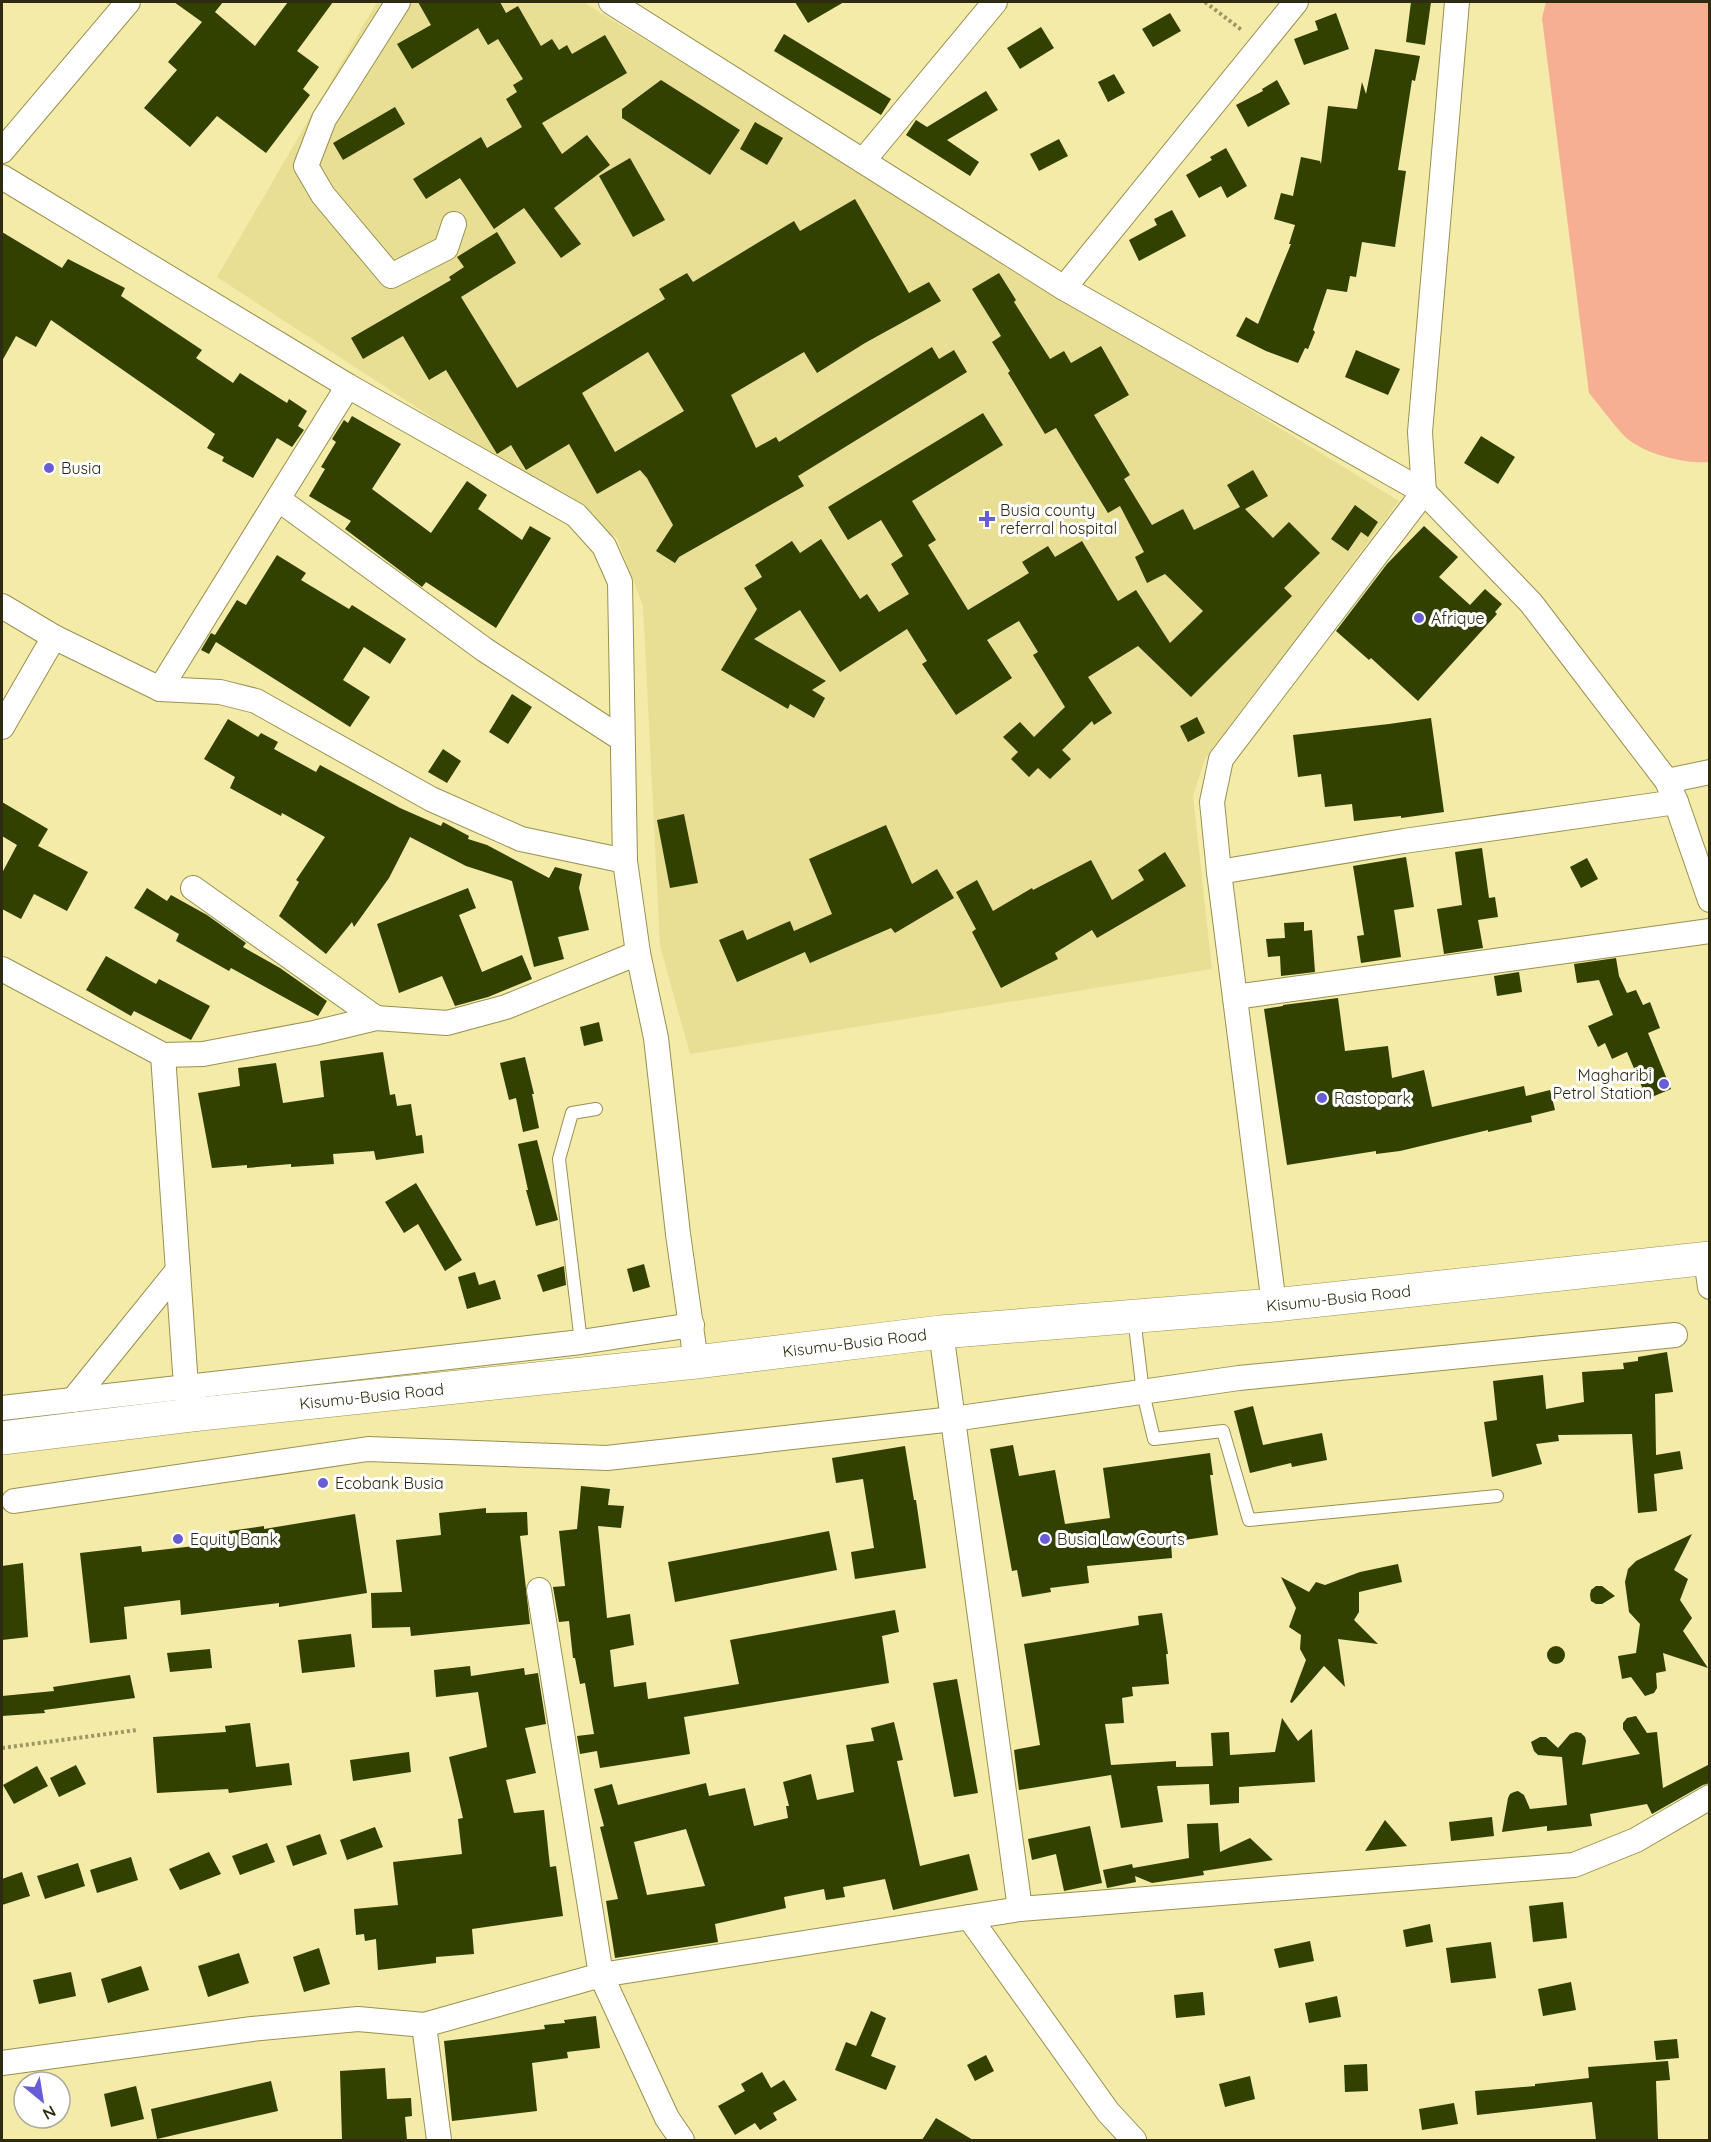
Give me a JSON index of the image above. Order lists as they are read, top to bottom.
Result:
{
  "streets": {
    "highway": ["Kisumu-Busia Road"]
  },
  "places": {
    "other": [
      "Busia",
      "Afrique",
      "Magharibi Petrol Station",
      "Rastopark",
      "Ecobank Busia",
      "Equity Bank",
      "Busia Law Courts"
    ],
    "health": ["Busia county referral hospital"]
  },
  "north": "bottom right"
}
